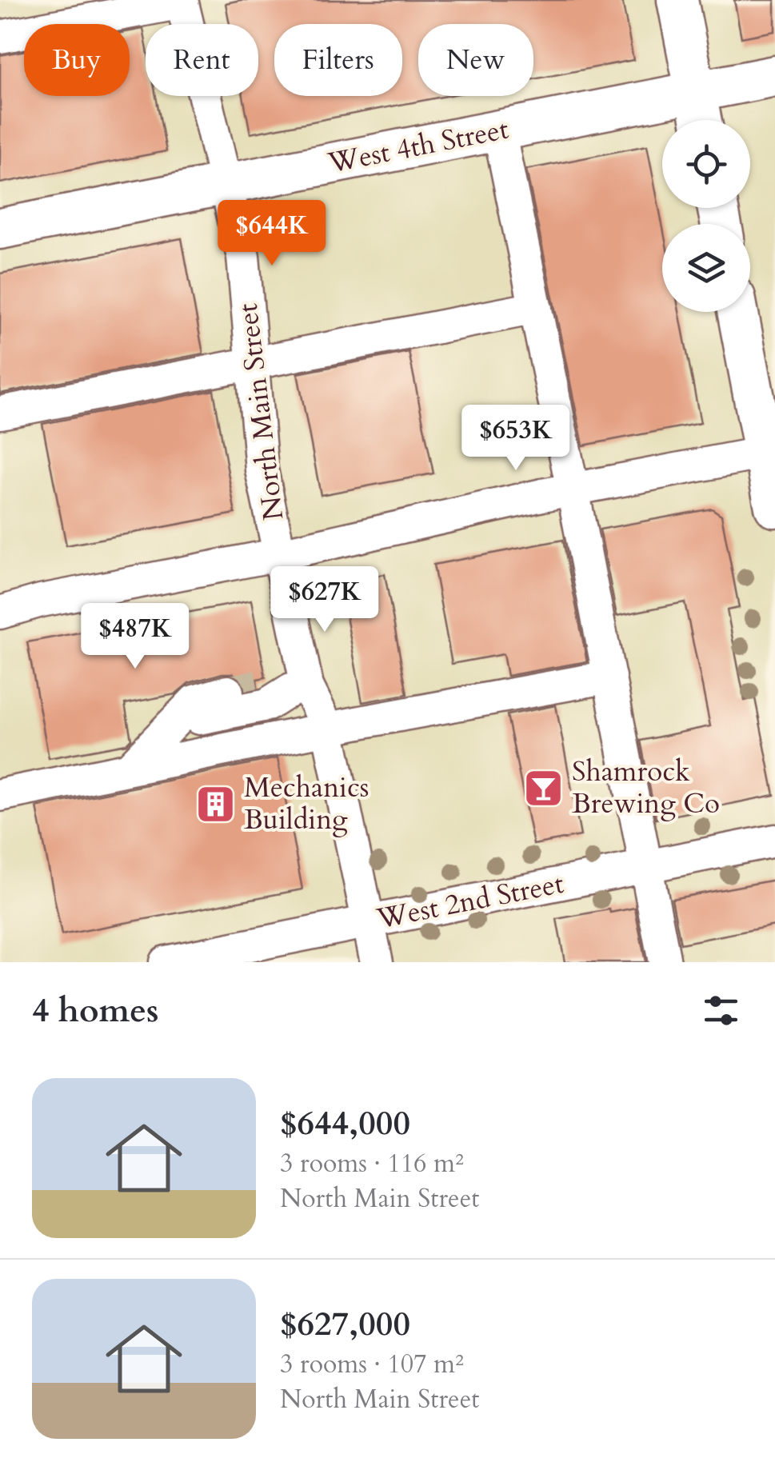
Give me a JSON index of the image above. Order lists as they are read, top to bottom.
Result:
{
  "streets": {
    "main road": ["West 4th Street"],
    "street": ["North Main Street", "West 2nd Street"]
  },
  "crossings": [
    ["West 4th Street", "North Main Street"],
    ["North Main Street", "West 2nd Street"]
  ],
  "places": {
    "bar": ["Shamrock Brewing Co"],
    "building": ["Mechanics Building"]
  },
  "page": {
    "chip": [
      "Buy",
      "Rent",
      "Filters",
      "New"
    ],
    "price": [
      "$644K",
      "$653K",
      "$627K",
      "$487K"
    ],
    "heading": "4 homes",
    "list": [
      {
        "name": "$644,000",
        "note": "3 rooms · 116 m² · North Main Street"
      },
      {
        "name": "$627,000",
        "note": "3 rooms · 107 m² · North Main Street"
      }
    ]
  }
}
